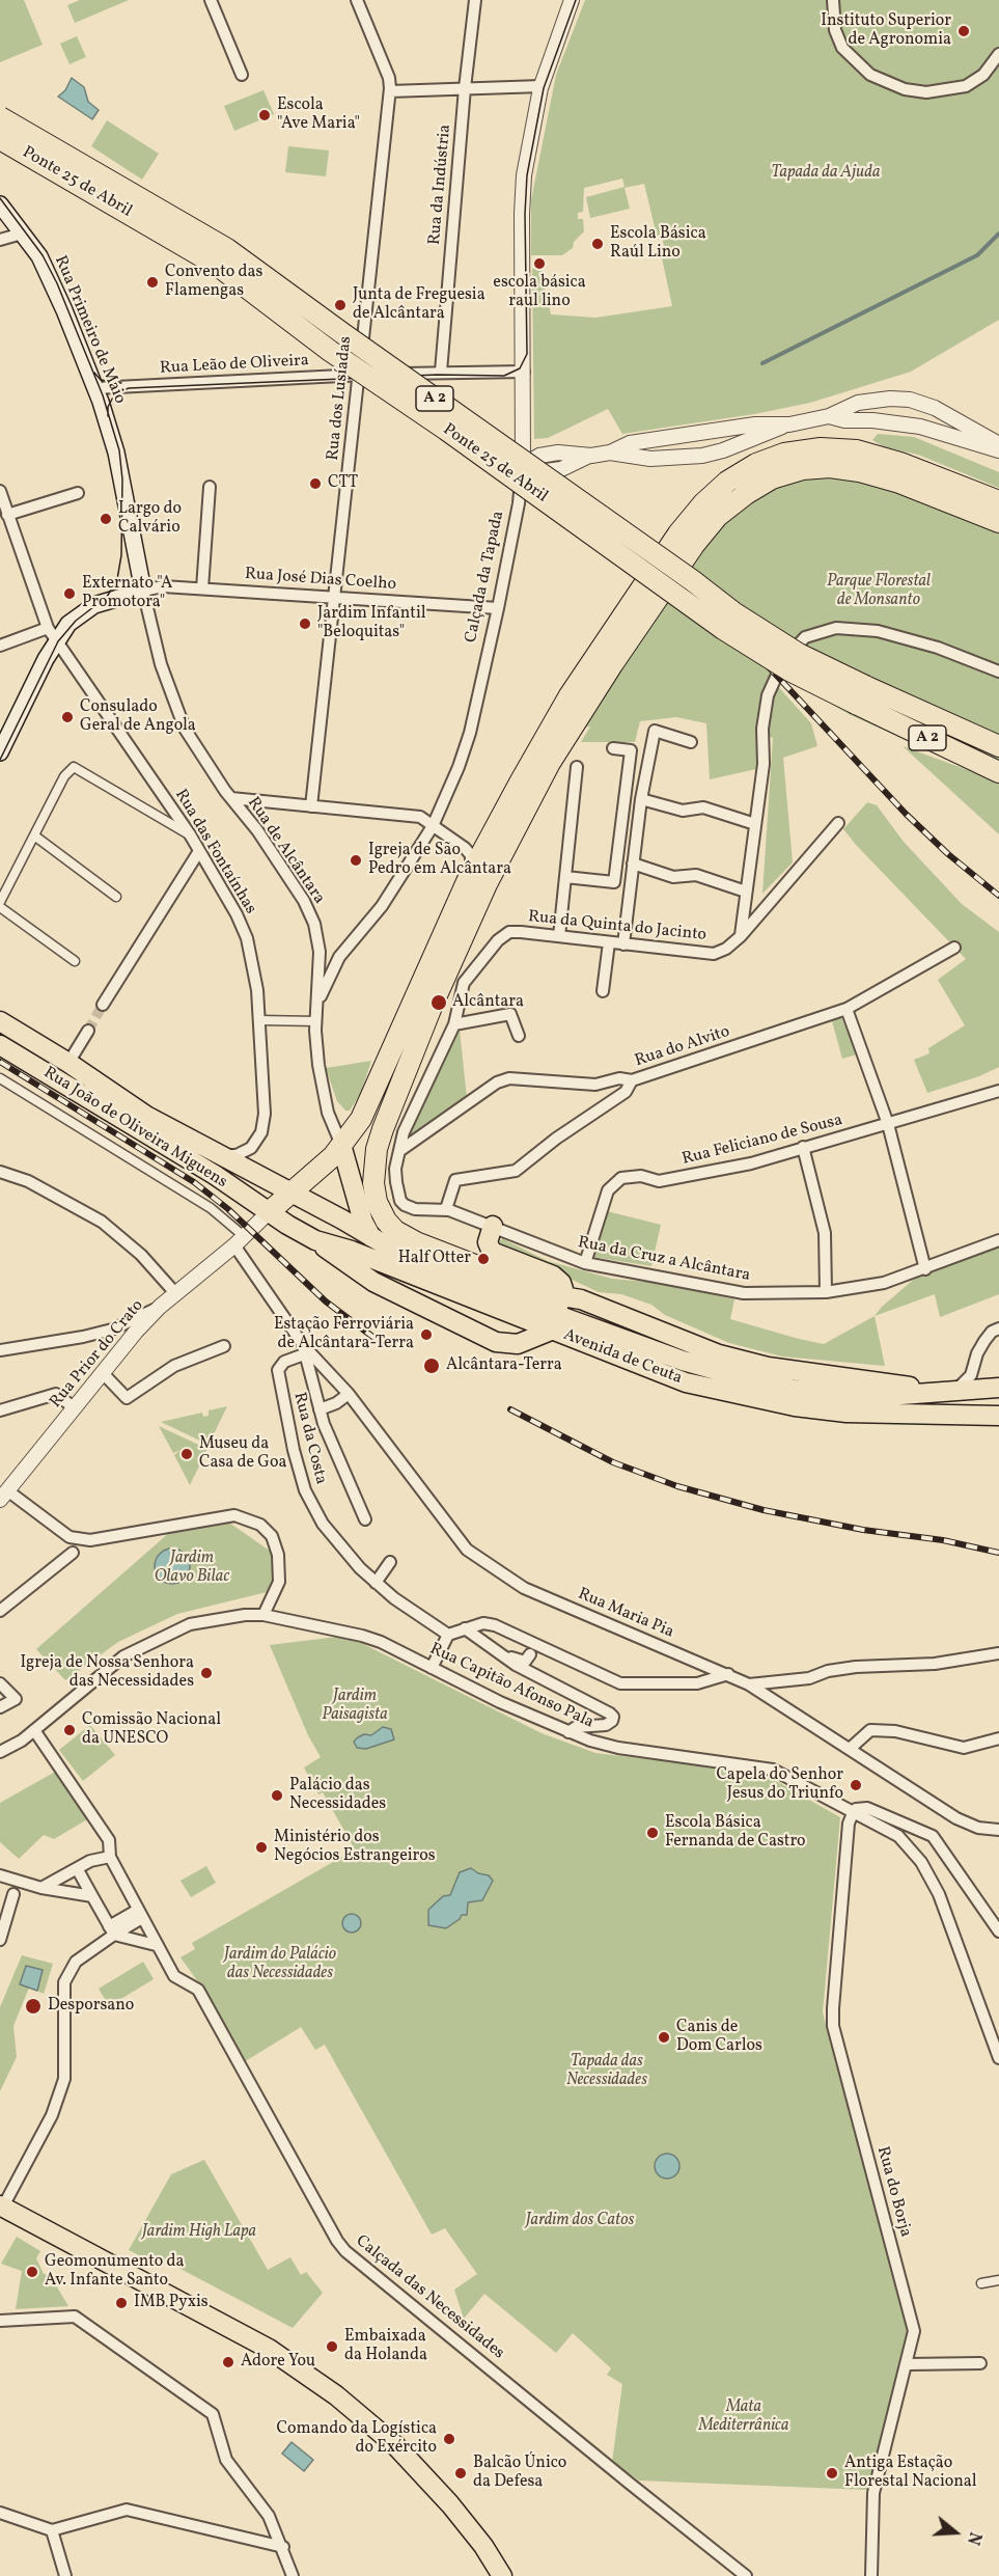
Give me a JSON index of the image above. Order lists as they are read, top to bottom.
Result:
{
  "streets": {
    "highway": ["Ponte 25 de Abril", "A 2"],
    "main road": ["Rua Primeiro de Maio", "Rua João de Oliveira Miguens", "Avenida de Ceuta"],
    "street": [
      "Rua da Indústria",
      "Rua Leão de Oliveira",
      "Rua dos Lusíadas",
      "Calçada da Tapada",
      "Rua José Dias Coelho",
      "Rua de Alcântara",
      "Rua das Fontaínhas",
      "Rua da Quinta do Jacinto",
      "Rua do Alvito",
      "Rua Feliciano de Sousa",
      "Rua da Cruz a Alcântara",
      "Rua Prior do Crato",
      "Rua da Costa",
      "Rua Maria Pia",
      "Rua Capitão Afonso Pala",
      "Rua do Borja",
      "Calçada das Necessidades"
    ]
  },
  "crossings": [
    ["Rua da Indústria", "Rua Leão de Oliveira"],
    ["Rua Primeiro de Maio", "Rua Leão de Oliveira"],
    ["Rua Primeiro de Maio", "Rua José Dias Coelho"],
    ["Rua Primeiro de Maio", "Rua de Alcântara"],
    ["Rua Leão de Oliveira", "Rua dos Lusíadas"],
    ["Rua Leão de Oliveira", "Calçada da Tapada"],
    ["Rua dos Lusíadas", "Rua José Dias Coelho"],
    ["Calçada da Tapada", "Rua José Dias Coelho"],
    ["Calçada da Tapada", "Rua de Alcântara"],
    ["Rua José Dias Coelho", "Rua de Alcântara"],
    ["Rua das Fontaínhas", "Rua João de Oliveira Miguens"],
    ["Rua da Quinta do Jacinto", "Rua do Alvito"],
    ["Rua da Quinta do Jacinto", "Rua da Cruz a Alcântara"],
    ["Rua do Alvito", "Rua da Cruz a Alcântara"],
    ["Rua João de Oliveira Miguens", "Rua Prior do Crato"],
    ["Rua João de Oliveira Miguens", "Avenida de Ceuta"],
    ["Rua Feliciano de Sousa", "Rua da Cruz a Alcântara"],
    ["Rua Prior do Crato", "Avenida de Ceuta"],
    ["Rua da Costa", "Rua Maria Pia"],
    ["Rua Capitão Afonso Pala", "Rua do Borja"]
  ],
  "parks": [
    "Tapada da Ajuda",
    "Parque Florestal de Monsanto",
    "Jardim Olavo Bilac",
    "Jardim Paisagista",
    "Jardim do Palácio das Necessidades",
    "Tapada das Necessidades",
    "Jardim dos Catos",
    "Jardim High Lapa",
    "Mata Mediterrânica"
  ],
  "places": [
    "Instituto Superior de Agronomia",
    "Escola \"Ave Maria\"",
    "Escola Básica Raúl Lino",
    "escola básica raul lino",
    "Convento das Flamengas",
    "Junta de Freguesia de Alcântara",
    "CTT",
    "Largo do Calvário",
    "Externato \"A Promotora\"",
    "Jardim Infantil \"Beloquitas\"",
    "Consulado Geral de Angola",
    "Igreja de São Pedro em Alcântara",
    "Alcântara",
    "Half Otter",
    "Estação Ferroviária de Alcântara-Terra",
    "Alcântara-Terra",
    "Museu da Casa de Goa",
    "Igreja de Nossa Senhora das Necessidades",
    "Comissão Nacional da UNESCO",
    "Capela do Senhor Jesus do Triunfo",
    "Palácio das Necessidades",
    "Escola Básica Fernanda de Castro",
    "Ministério dos Negócios Estrangeiros",
    "Desporsano",
    "Canis de Dom Carlos",
    "Geomonumento da Av. Infante Santo",
    "IMB Pyxis",
    "Embaixada da Holanda",
    "Adore You",
    "Comando da Logística do Exército",
    "Balcão Único da Defesa",
    "Antiga Estação Florestal Nacional"
  ],
  "north": "right"
}
